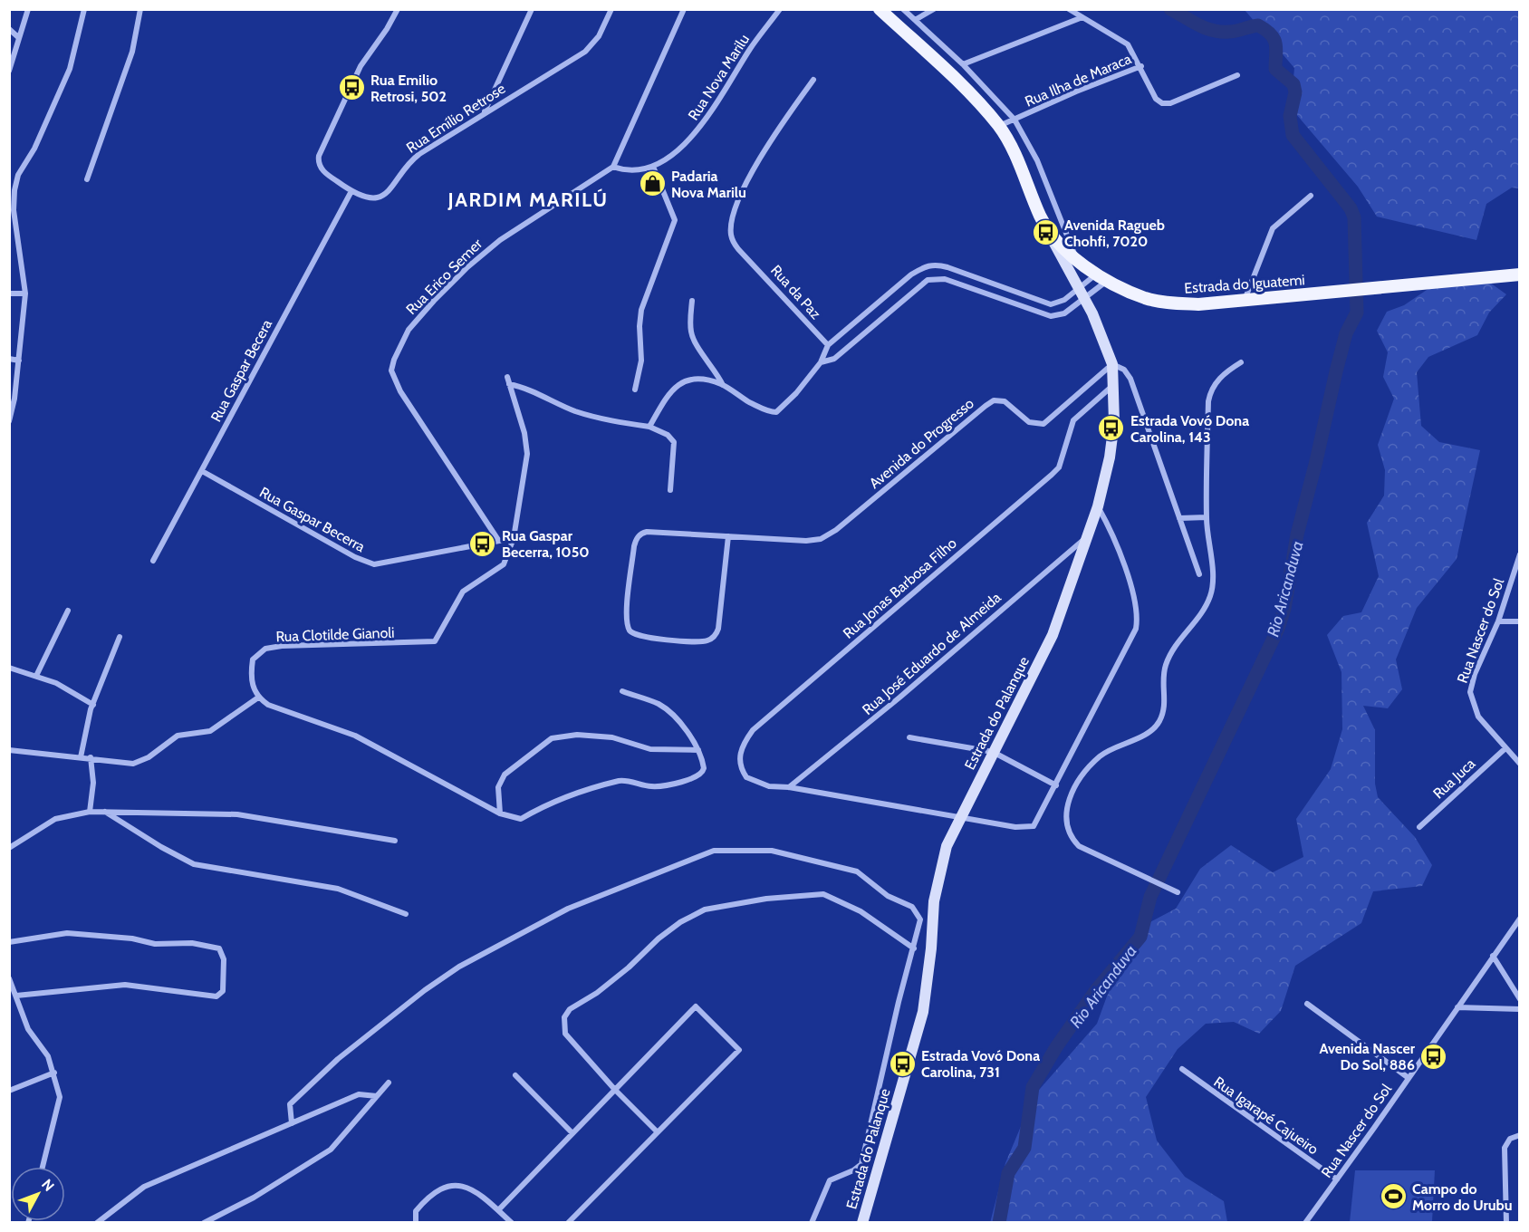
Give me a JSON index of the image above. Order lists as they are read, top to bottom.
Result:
{
  "streets": {
    "main road": ["Estrada do Iguatemi"],
    "street": [
      "Rua Nova Marilu",
      "Rua Ilha de Maraca",
      "Rua Emílio Retrose",
      "Rua Erico Semer",
      "Rua da Paz",
      "Rua Gaspar Becera",
      "Avenida do Progresso",
      "Rua Gaspar Becerra",
      "Rua Jonas Barbosa Filho",
      "Rua Nascer do Sol",
      "Rua Clotilde Gianoli",
      "Rua José Eduardo de Almeida",
      "Estrada do Palanque",
      "Rua Juca",
      "Rua Igarapé Cajueiro"
    ]
  },
  "crossings": [
    ["Rua Ilha de Maraca", "Estrada do Iguatemi"],
    ["Rua Emílio Retrose", "Rua Gaspar Becera"],
    ["Rua Erico Semer", "Rua Gaspar Becerra"],
    ["Estrada do Iguatemi", "Estrada do Palanque"],
    ["Rua Gaspar Becera", "Rua Gaspar Becerra"],
    ["Avenida do Progresso", "Estrada do Palanque"],
    ["Rua Gaspar Becerra", "Rua Clotilde Gianoli"],
    ["Rua Jonas Barbosa Filho", "Rua José Eduardo de Almeida"],
    ["Rua Jonas Barbosa Filho", "Estrada do Palanque"],
    ["Rua Nascer do Sol", "Rua Juca"],
    ["Rua Nascer do Sol", "Rua Igarapé Cajueiro"],
    ["Rua José Eduardo de Almeida", "Estrada do Palanque"]
  ],
  "districts": ["JARDIM MARILÚ"],
  "water": ["Rio Aricanduva"],
  "places": {
    "bus stop": [
      "Rua Emilio Retrosi, 502",
      "Avenida Ragueb Chohfi, 7020",
      "Estrada Vovó Dona Carolina, 143",
      "Rua Gaspar Becerra, 1050",
      "Avenida Nascer Do Sol, 886",
      "Estrada Vovó Dona Carolina, 731"
    ],
    "shop": ["Padaria Nova Marilu"],
    "sports": ["Campo do Morro do Urubu"]
  },
  "north": "top right"
}
